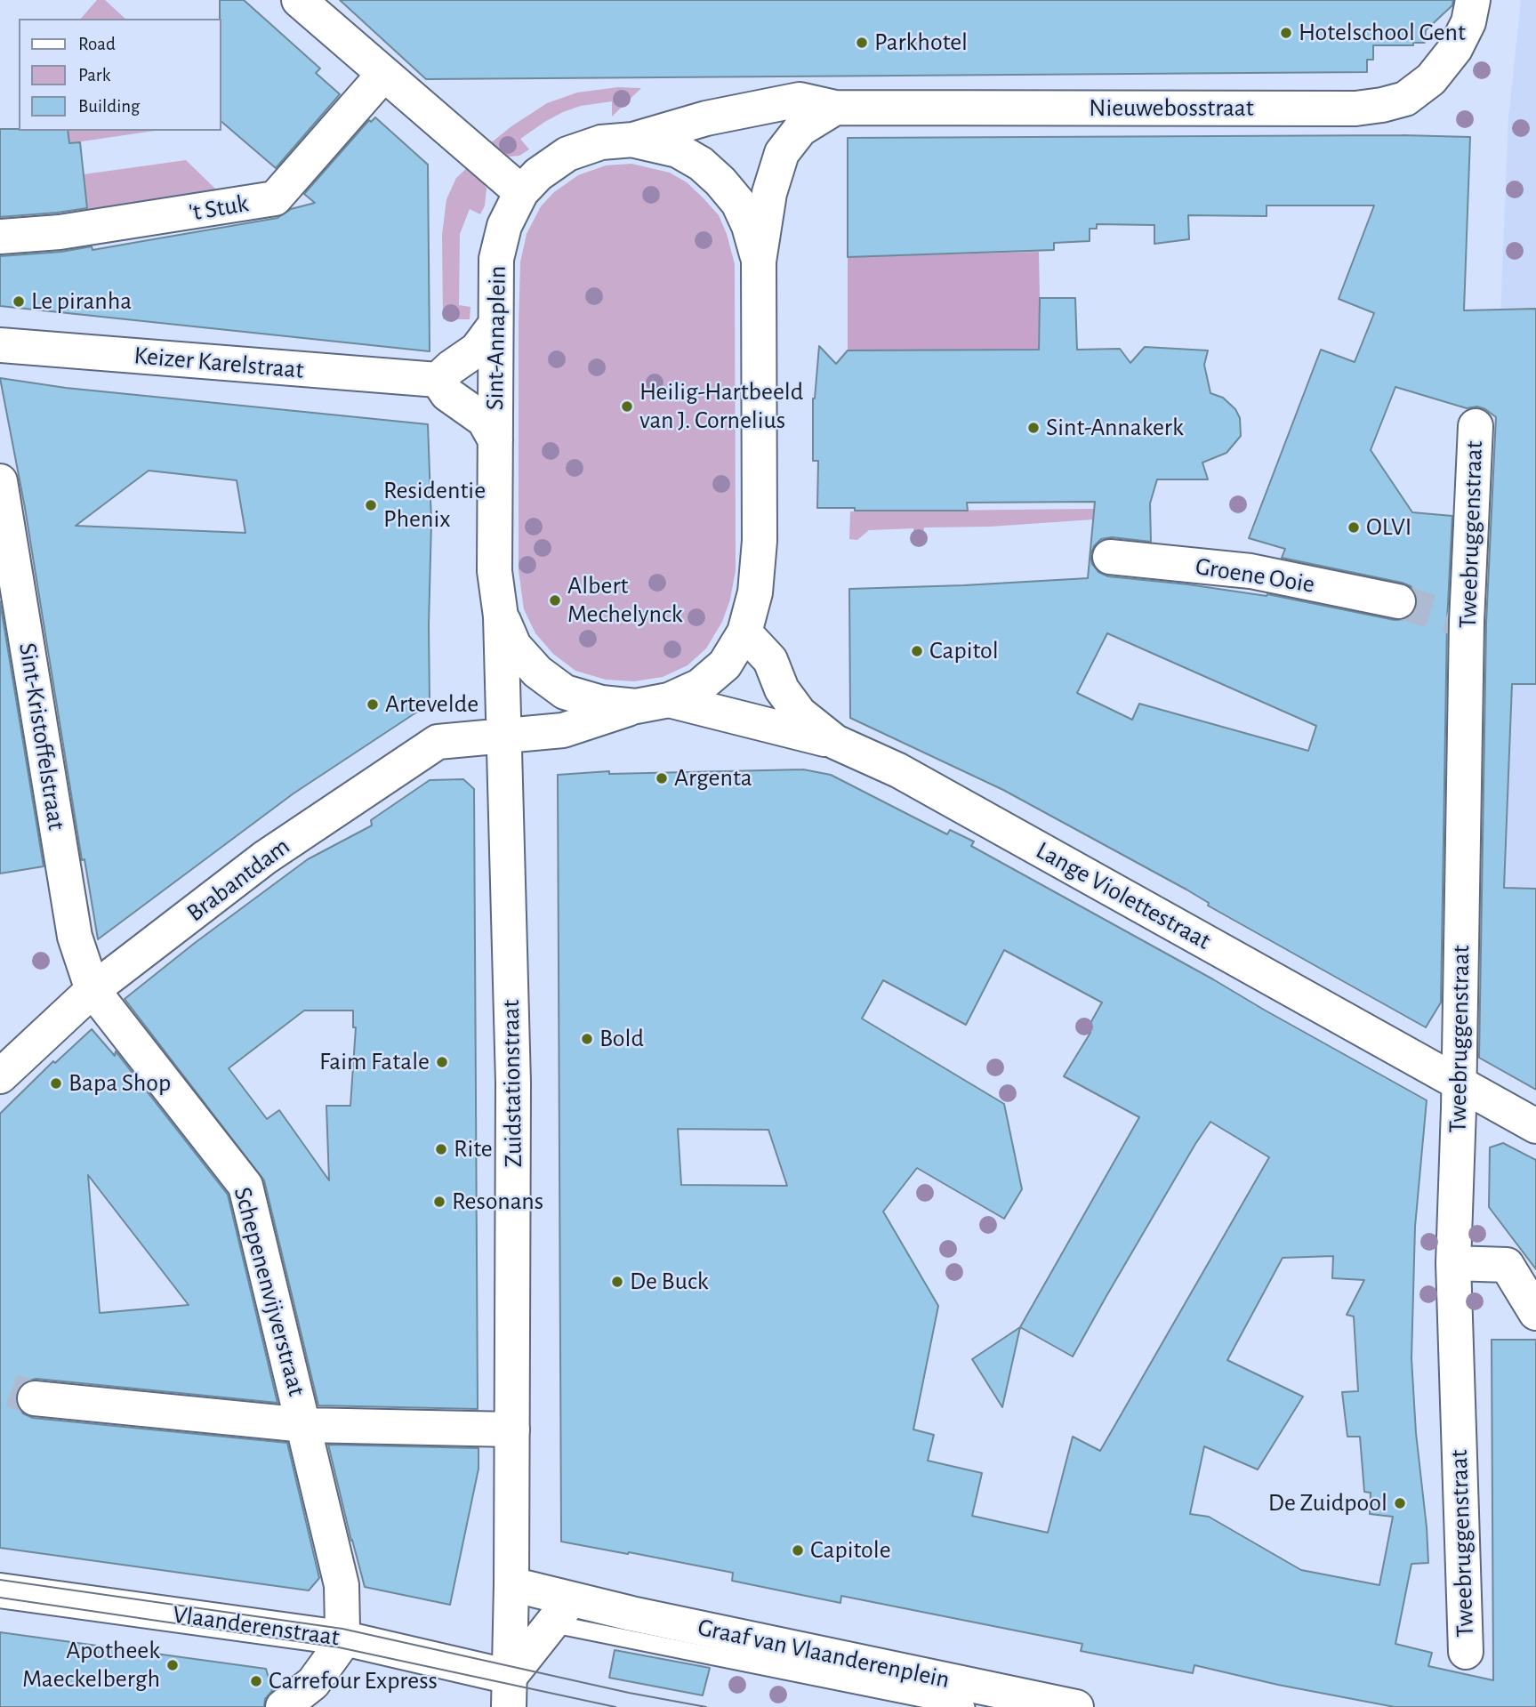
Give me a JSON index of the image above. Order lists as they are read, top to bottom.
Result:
{
  "streets": {
    "street": [
      "Nieuwebosstraat",
      "'t Stuk",
      "Sint-Annaplein",
      "Keizer Karelstraat",
      "Tweebruggenstraat",
      "Groene Ooie",
      "Sint-Kristoffelstraat",
      "Brabantdam",
      "Lange Violettestraat",
      "Zuidstationstraat",
      "Schepenenvijverstraat",
      "Vlaanderenstraat",
      "Graaf van Vlaanderenplein"
    ]
  },
  "crossings": [
    ["Nieuwebosstraat", "Sint-Annaplein"],
    ["Sint-Annaplein", "Brabantdam"],
    ["Sint-Annaplein", "Lange Violettestraat"],
    ["Sint-Annaplein", "Zuidstationstraat"],
    ["Tweebruggenstraat", "Lange Violettestraat"],
    ["Sint-Kristoffelstraat", "Brabantdam"],
    ["Sint-Kristoffelstraat", "Schepenenvijverstraat"],
    ["Brabantdam", "Zuidstationstraat"],
    ["Brabantdam", "Schepenenvijverstraat"],
    ["Zuidstationstraat", "Vlaanderenstraat"],
    ["Zuidstationstraat", "Graaf van Vlaanderenplein"],
    ["Schepenenvijverstraat", "Vlaanderenstraat"]
  ],
  "places": [
    "Hotelschool Gent",
    "Parkhotel",
    "Le piranha",
    "Heilig-Hartbeeld van J. Cornelius",
    "Sint-Annakerk",
    "Residentie Phenix",
    "OLVI",
    "Albert Mechelynck",
    "Capitol",
    "Artevelde",
    "Argenta",
    "Bold",
    "Faim Fatale",
    "Bapa Shop",
    "Rite",
    "Resonans",
    "De Buck",
    "De Zuidpool",
    "Capitole",
    "Apotheek Maeckelbergh",
    "Carrefour Express"
  ],
  "legend": ["Road", "Park", "Building"]
}
